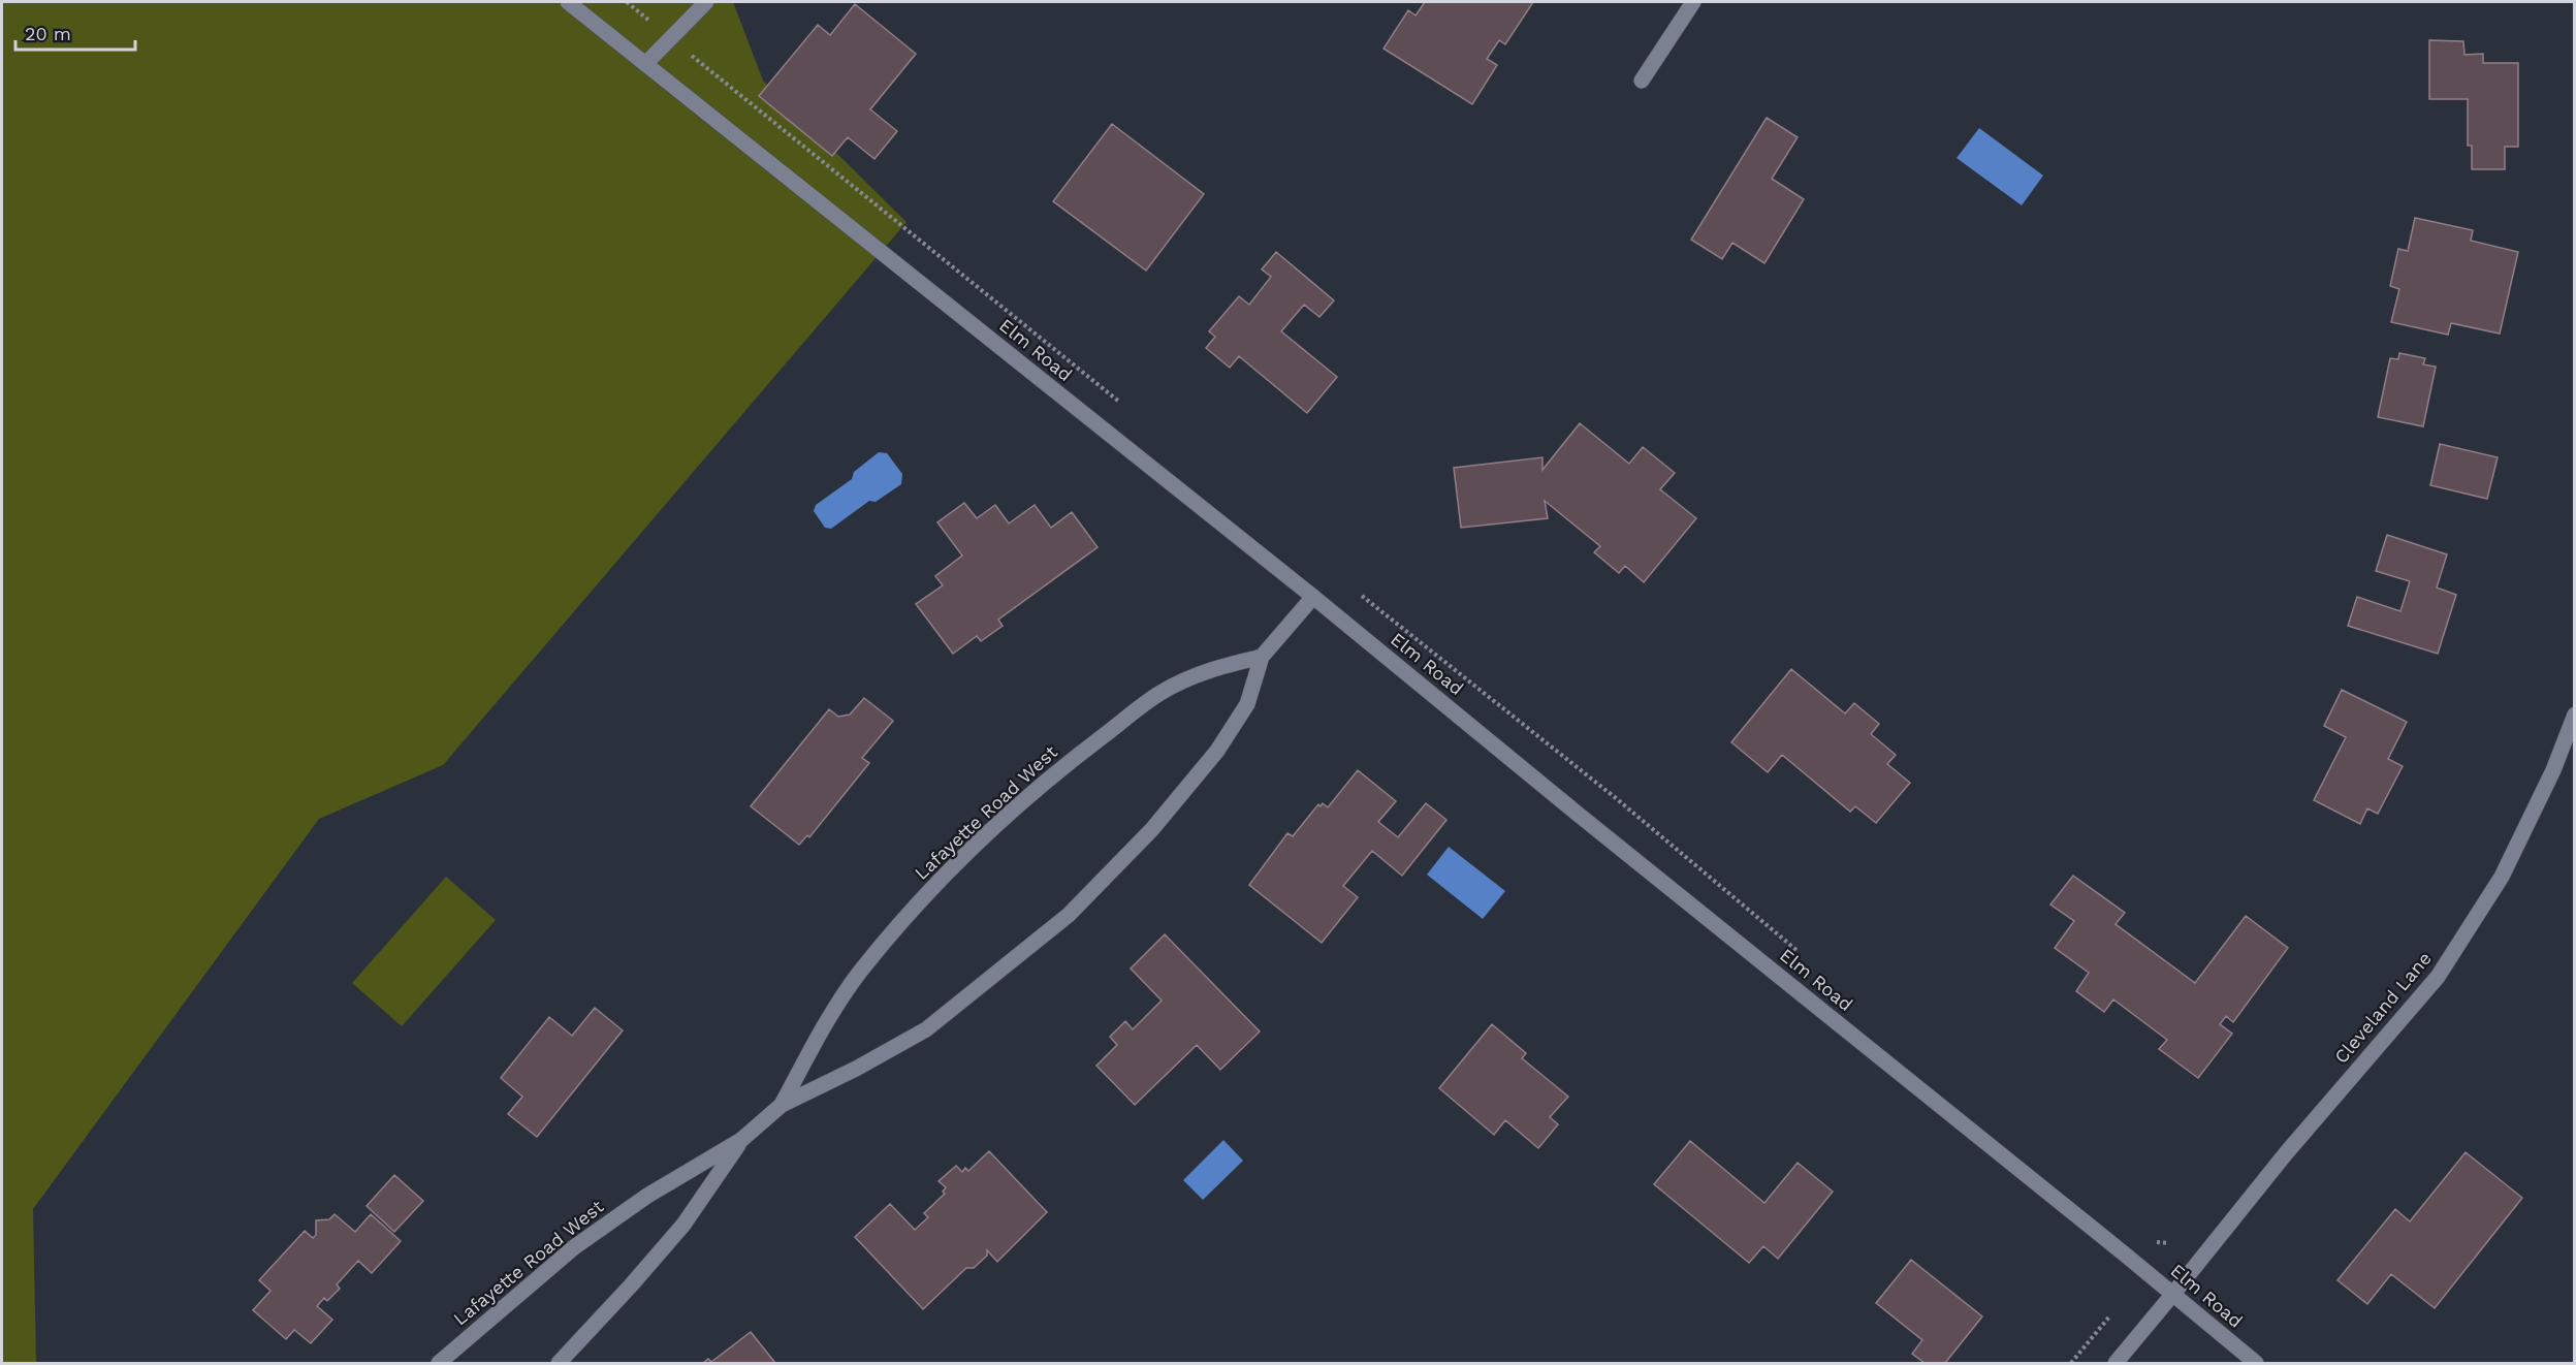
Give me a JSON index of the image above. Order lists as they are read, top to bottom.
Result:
{
  "streets": {
    "street": ["Elm Road", "Lafayette Road West", "Cleveland Lane"]
  },
  "crossings": [
    ["Elm Road", "Lafayette Road West"],
    ["Elm Road", "Cleveland Lane"]
  ],
  "scale_bar": "20 m"
}
